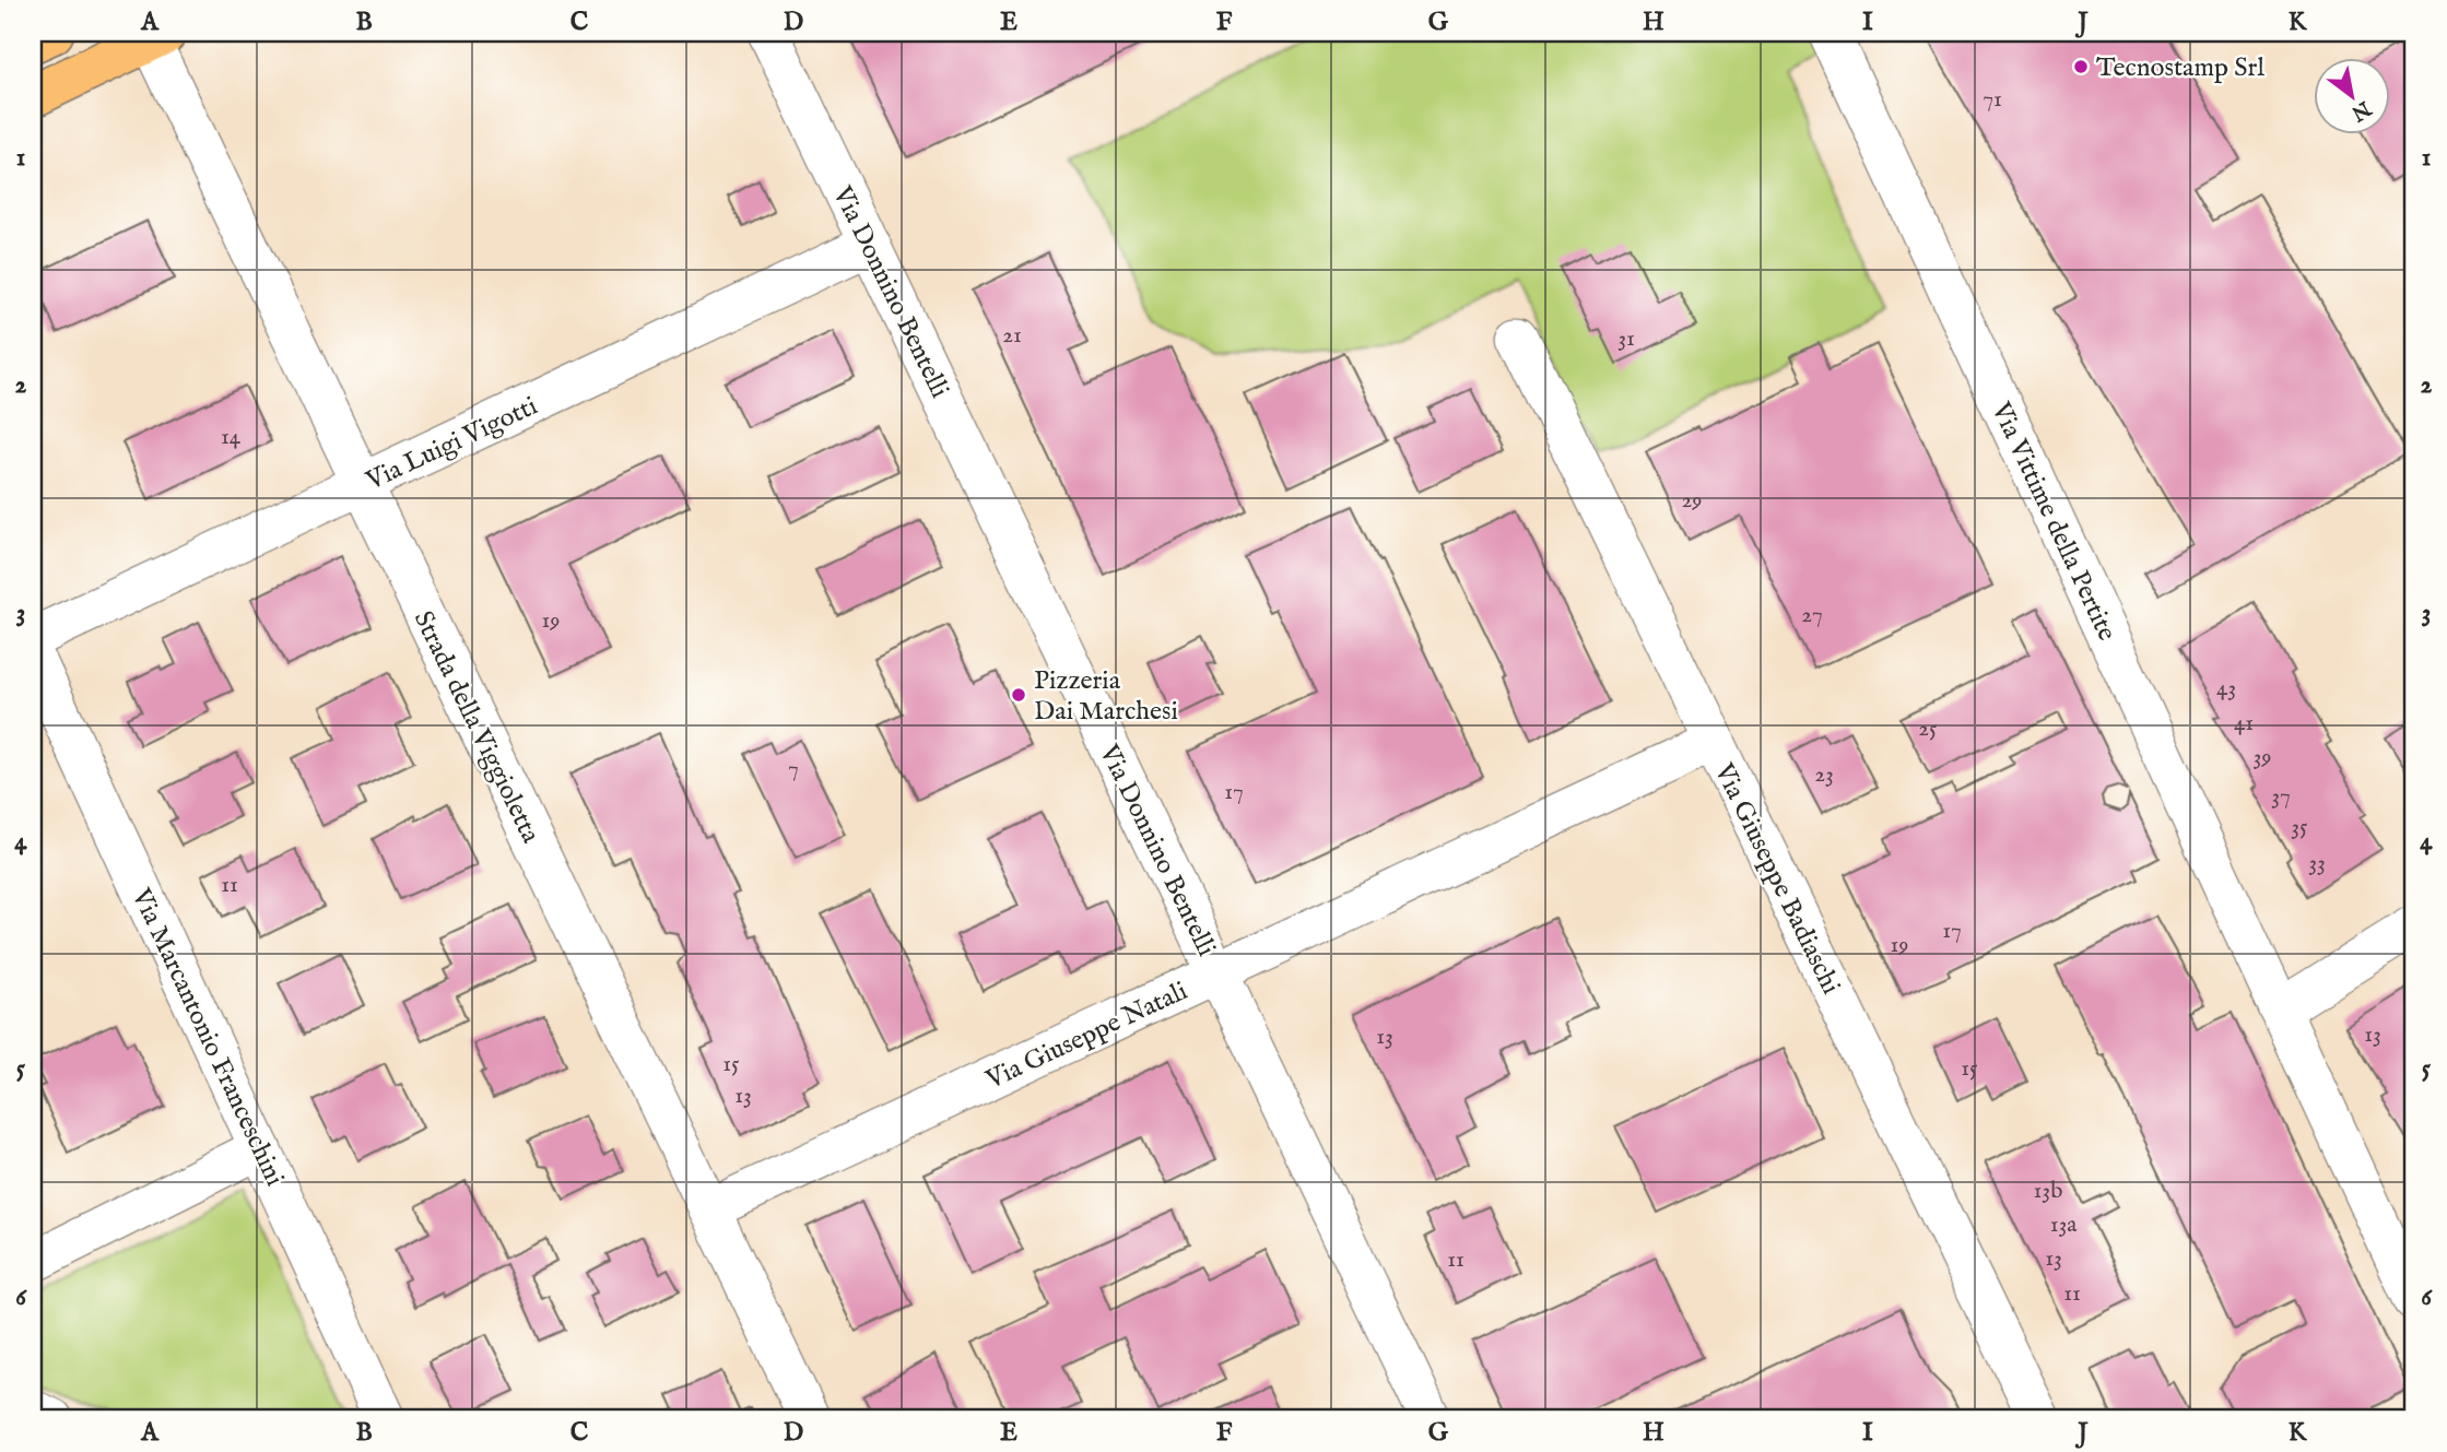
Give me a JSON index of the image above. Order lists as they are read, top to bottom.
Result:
{
  "streets": {
    "street": [
      "Via Donnino Bentelli",
      "Via Luigi Vigotti",
      "Via Vittime della Pertite",
      "Strada della Viggioletta",
      "Via Giuseppe Badiaschi",
      "Via Giuseppe Natali",
      "Via Marcantonio Franceschini"
    ]
  },
  "crossings": [
    ["Via Donnino Bentelli", "Via Luigi Vigotti"],
    ["Via Donnino Bentelli", "Via Giuseppe Natali"],
    ["Via Luigi Vigotti", "Strada della Viggioletta"],
    ["Strada della Viggioletta", "Via Giuseppe Natali"],
    ["Via Giuseppe Badiaschi", "Via Giuseppe Natali"]
  ],
  "places": ["Tecnostamp Srl", "Pizzeria Dai Marchesi"],
  "house_numbers": [
    "71",
    "21",
    "31",
    "14",
    "29",
    "27",
    "19",
    "43",
    "41",
    "25",
    "39",
    "7",
    "23",
    "17",
    "37",
    "35",
    "33",
    "11",
    "17",
    "19",
    "13",
    "13",
    "15",
    "15",
    "13",
    "13b",
    "13a",
    "13",
    "11",
    "11"
  ],
  "north": "bottom right",
  "grid": {
    "columns": [
      "A",
      "B",
      "C",
      "D",
      "E",
      "F",
      "G",
      "H",
      "I",
      "J",
      "K"
    ],
    "rows": [
      "1",
      "2",
      "3",
      "4",
      "5",
      "6"
    ]
  }
}
